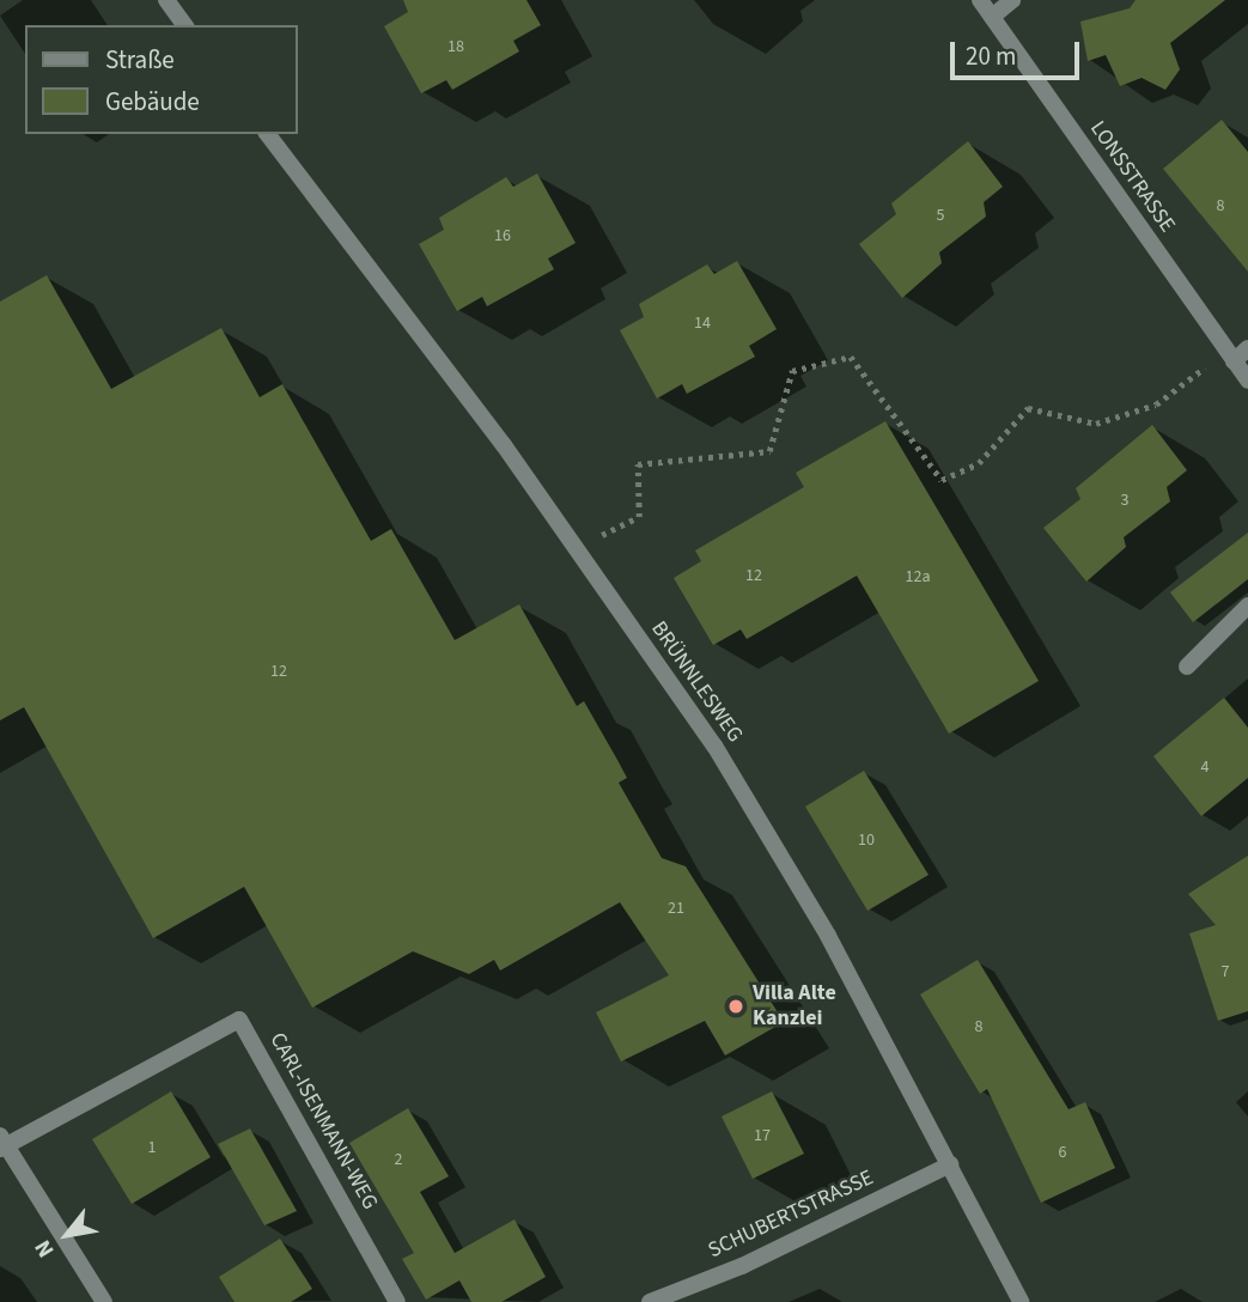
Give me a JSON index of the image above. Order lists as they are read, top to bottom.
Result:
{
  "streets": {
    "street": [
      "LONSSTRASSE",
      "BRÜNNLESWEG",
      "CARL-ISENMANN-WEG",
      "SCHUBERTSTRASSE"
    ]
  },
  "crossings": [
    ["BRÜNNLESWEG", "SCHUBERTSTRASSE"]
  ],
  "places": ["Villa Alte Kanzlei"],
  "house_numbers": [
    "18",
    "8",
    "5",
    "16",
    "14",
    "3",
    "12",
    "12a",
    "12",
    "4",
    "10",
    "21",
    "7",
    "8",
    "17",
    "1",
    "6",
    "2"
  ],
  "legend": ["Straße", "Gebäude"],
  "scale_bar": "20 m",
  "north": "bottom left"
}
